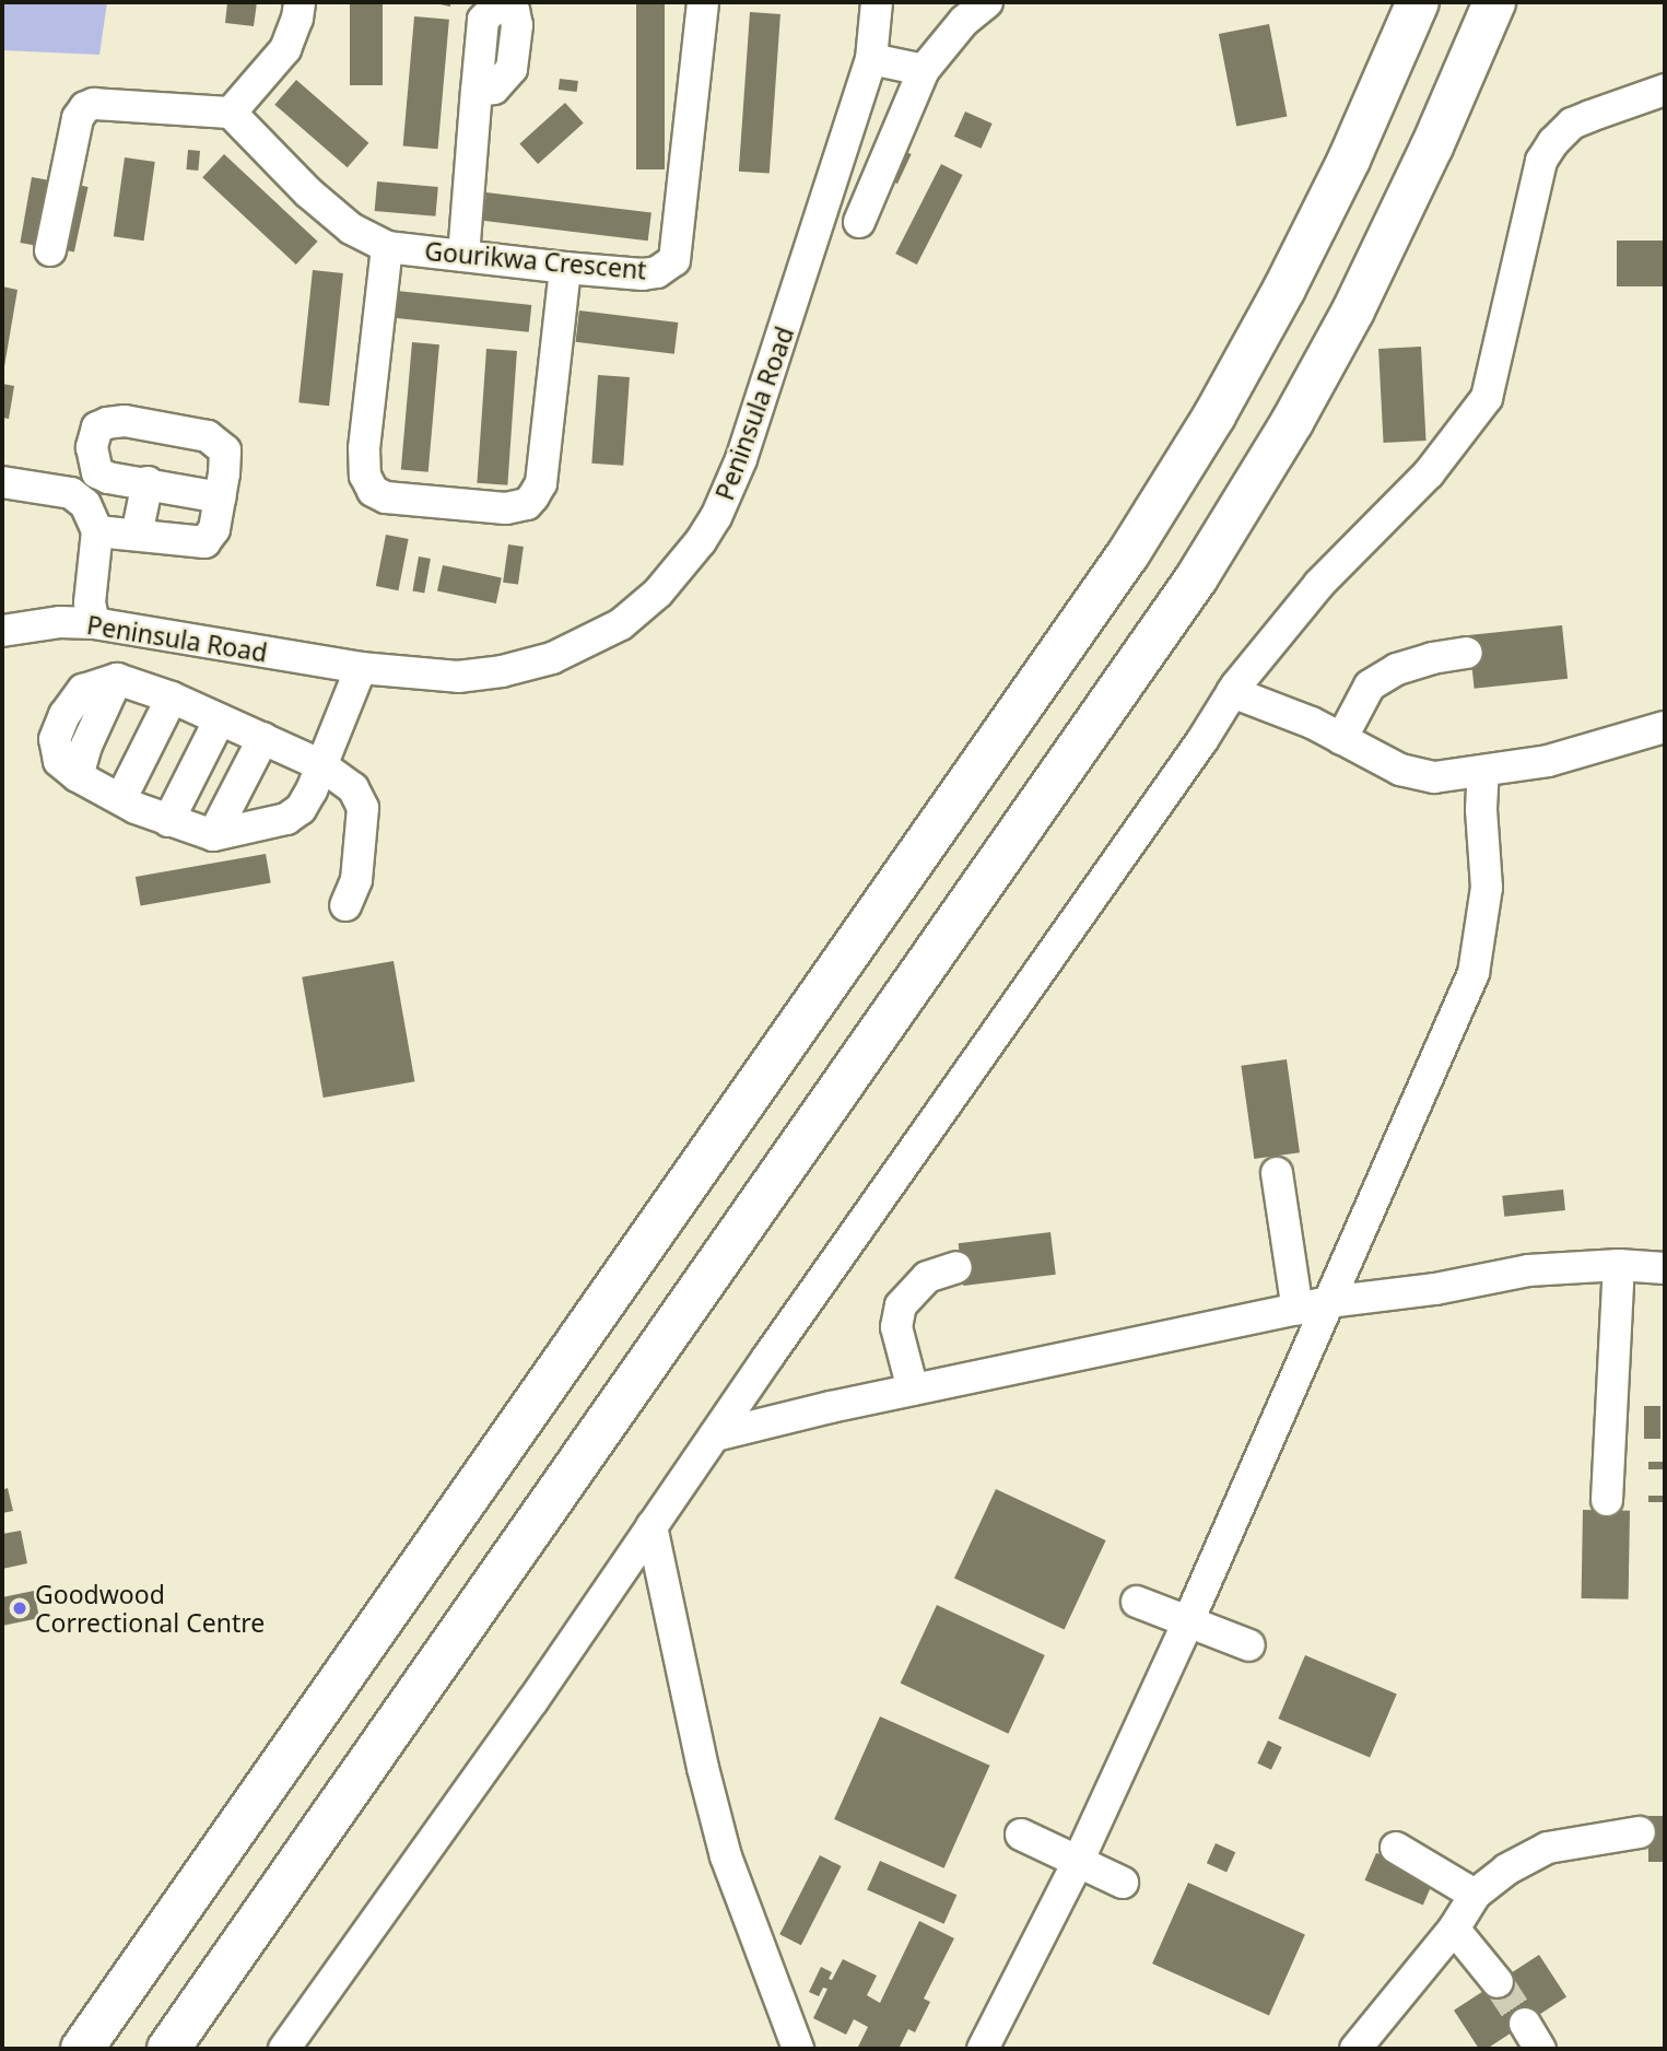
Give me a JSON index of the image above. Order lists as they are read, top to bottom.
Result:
{
  "streets": {
    "street": ["Gourikwa Crescent", "Peninsula Road"]
  },
  "places": ["Goodwood Correctional Centre"]
}
